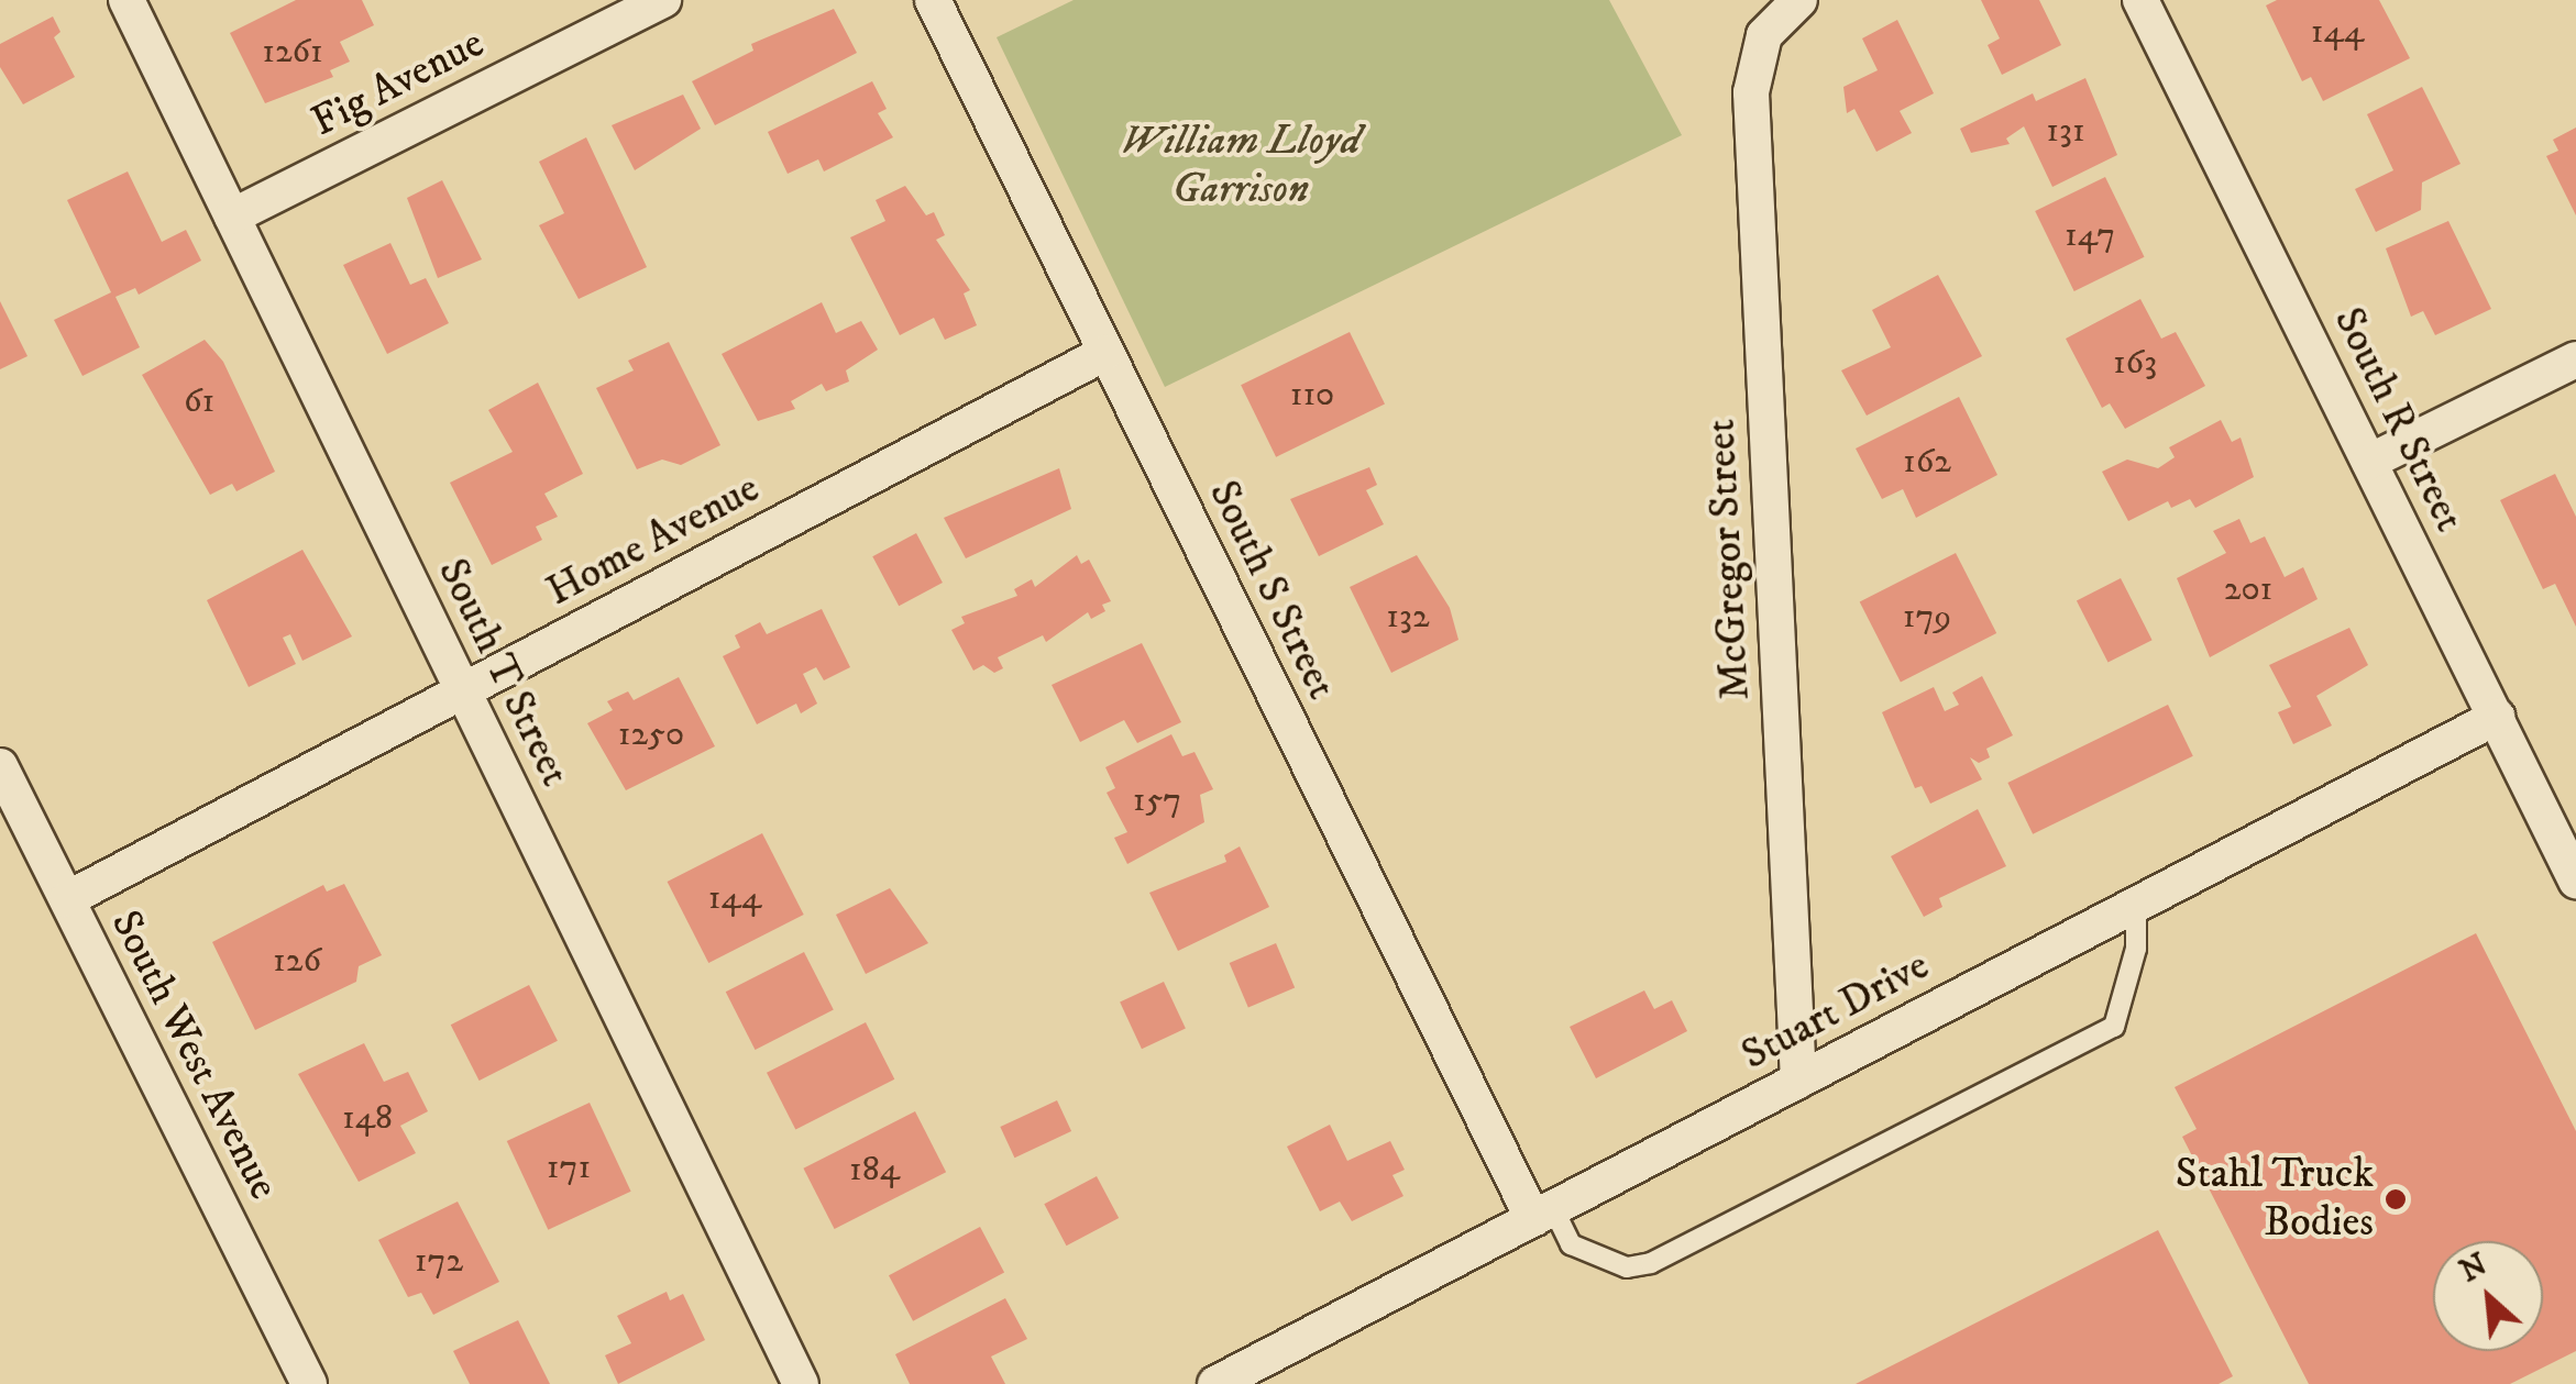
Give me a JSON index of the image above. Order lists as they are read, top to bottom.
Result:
{
  "streets": {
    "street": [
      "Fig Avenue",
      "South R Street",
      "Home Avenue",
      "McGregor Street",
      "South S Street",
      "South T Street",
      "Stuart Drive",
      "South West Avenue"
    ]
  },
  "crossings": [
    ["Fig Avenue", "South T Street"],
    ["South R Street", "Stuart Drive"],
    ["Home Avenue", "South S Street"],
    ["Home Avenue", "South T Street"],
    ["Home Avenue", "South West Avenue"],
    ["McGregor Street", "Stuart Drive"],
    ["South S Street", "Stuart Drive"]
  ],
  "parks": ["William Lloyd Garrison"],
  "places": ["Stahl Truck Bodies"],
  "house_numbers": [
    "144",
    "1261",
    "131",
    "147",
    "163",
    "110",
    "61",
    "162",
    "201",
    "132",
    "179",
    "1250",
    "157",
    "144",
    "126",
    "148",
    "171",
    "184",
    "172"
  ],
  "north": "top left"
}
